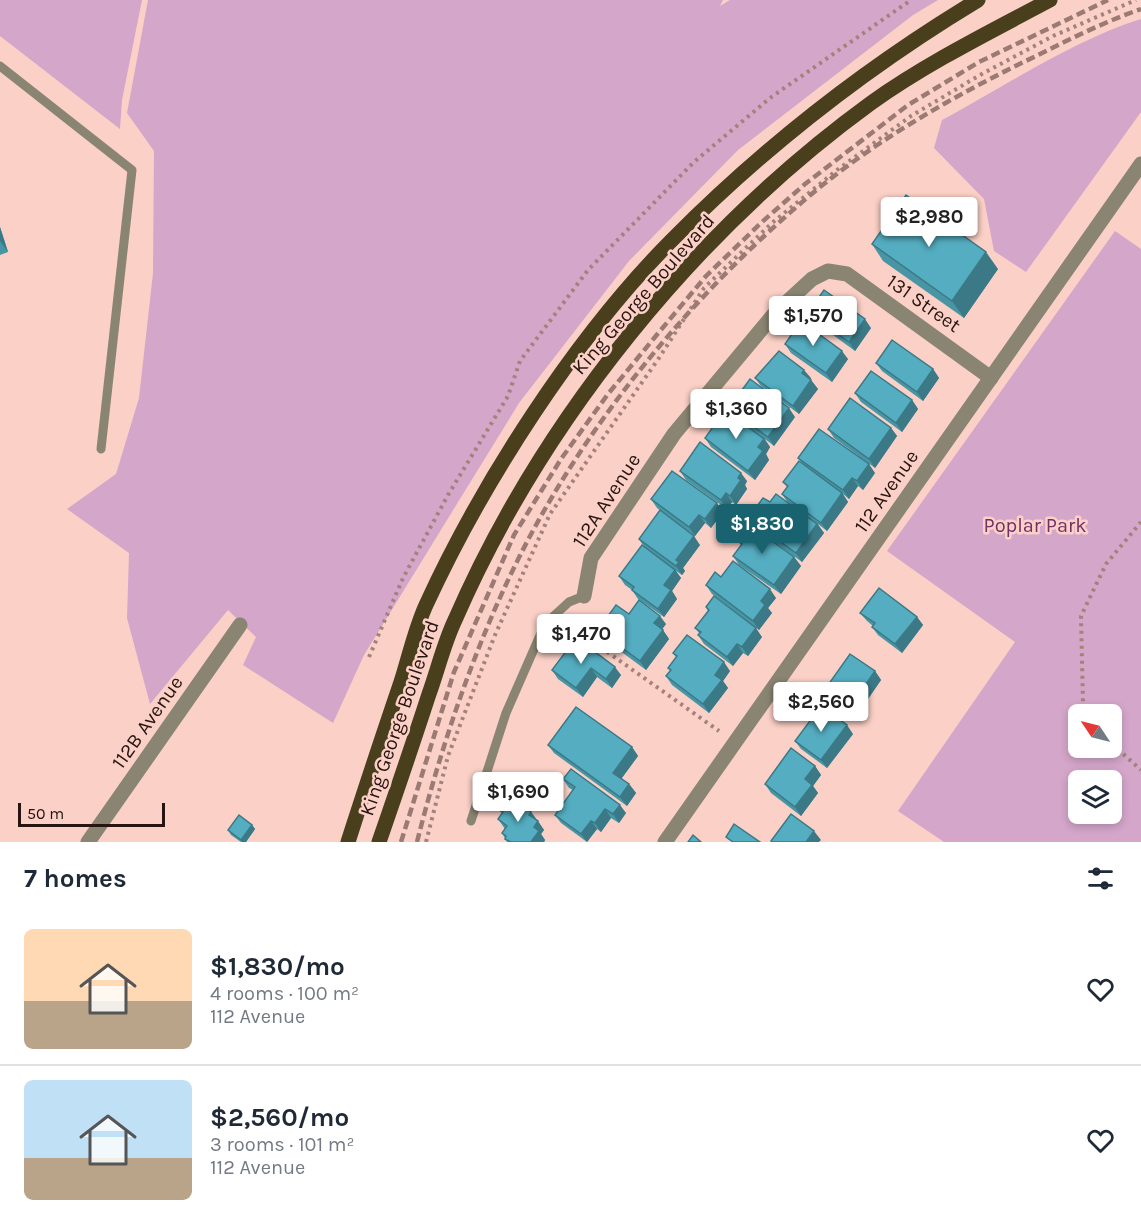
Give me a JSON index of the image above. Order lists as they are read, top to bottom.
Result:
{
  "streets": {
    "main road": ["King George Boulevard"],
    "street": [
      "131 Street",
      "112 Avenue",
      "112A Avenue",
      "112B Avenue"
    ]
  },
  "crossings": [
    ["131 Street", "112 Avenue"],
    ["131 Street", "112A Avenue"]
  ],
  "parks": ["Poplar Park"],
  "scale_bar": "50 m",
  "north": "top left",
  "page": {
    "price": [
      "$2,980",
      "$1,570",
      "$1,360",
      "$1,830",
      "$1,470",
      "$2,560",
      "$1,690"
    ],
    "scale": "50 m",
    "heading": "7 homes",
    "list": [
      {
        "name": "$1,830/mo",
        "note": "4 rooms · 100 m² · 112 Avenue"
      },
      {
        "name": "$2,560/mo",
        "note": "3 rooms · 101 m² · 112 Avenue"
      }
    ]
  }
}
